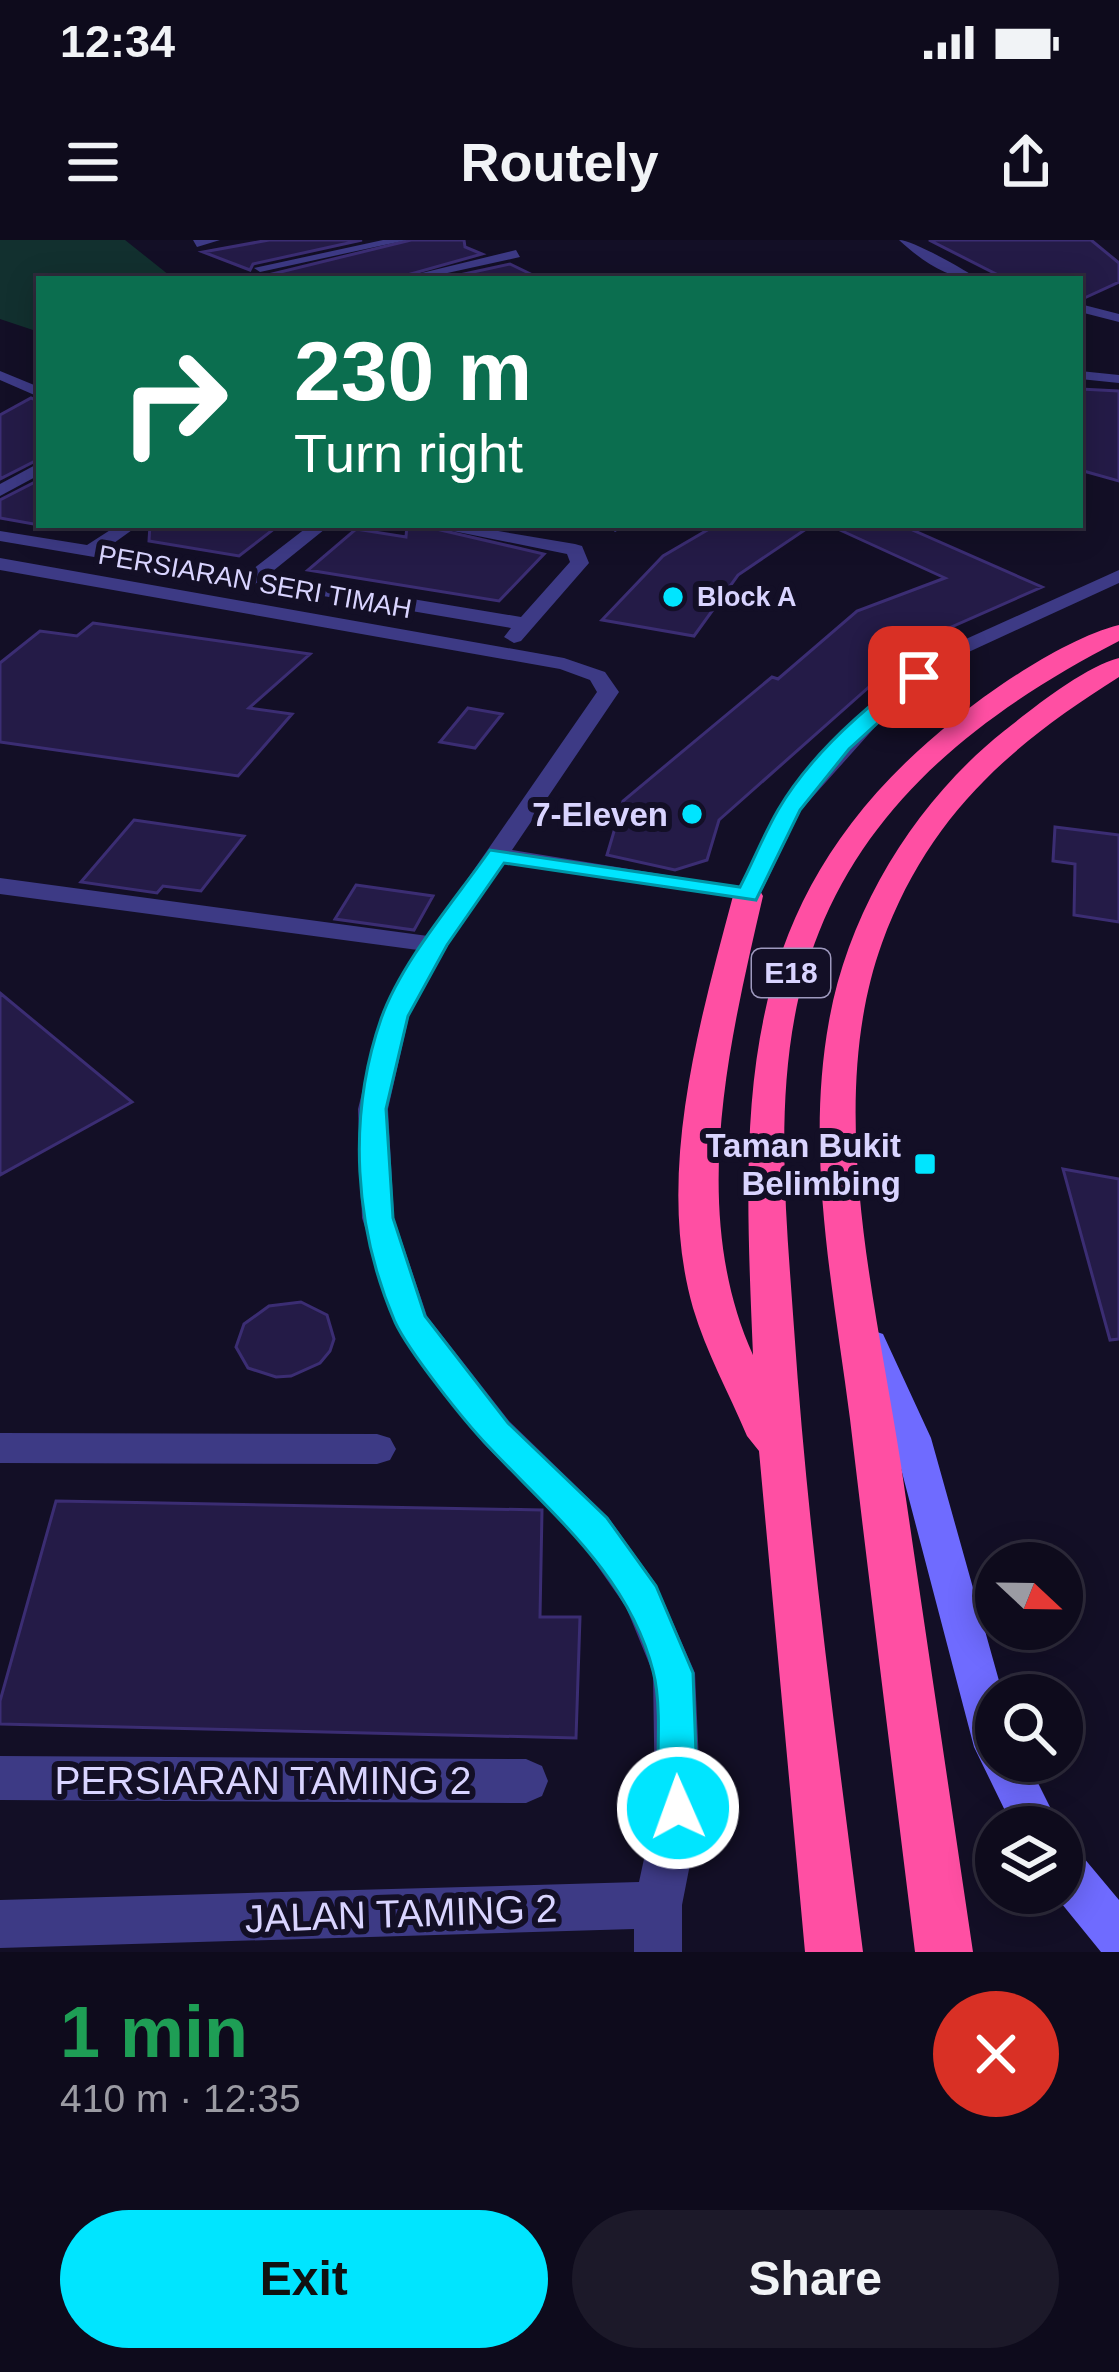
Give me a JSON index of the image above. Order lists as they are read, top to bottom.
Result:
{
  "streets": {
    "highway": ["E18"],
    "street": ["PERSIARAN SERI TIMAH", "PERSIARAN TAMING 2", "JALAN TAMING 2"]
  },
  "places": {
    "other": ["Block A", "7-Eleven"],
    "transit": ["Taman Bukit Belimbing"]
  },
  "north": "right",
  "page": {
    "status": "12:34",
    "header": "Routely",
    "turn": ["230 m", "Turn right"],
    "heading": ["1 min", "410 m · 12:35"],
    "buttons": ["Exit", "Share"]
  }
}
